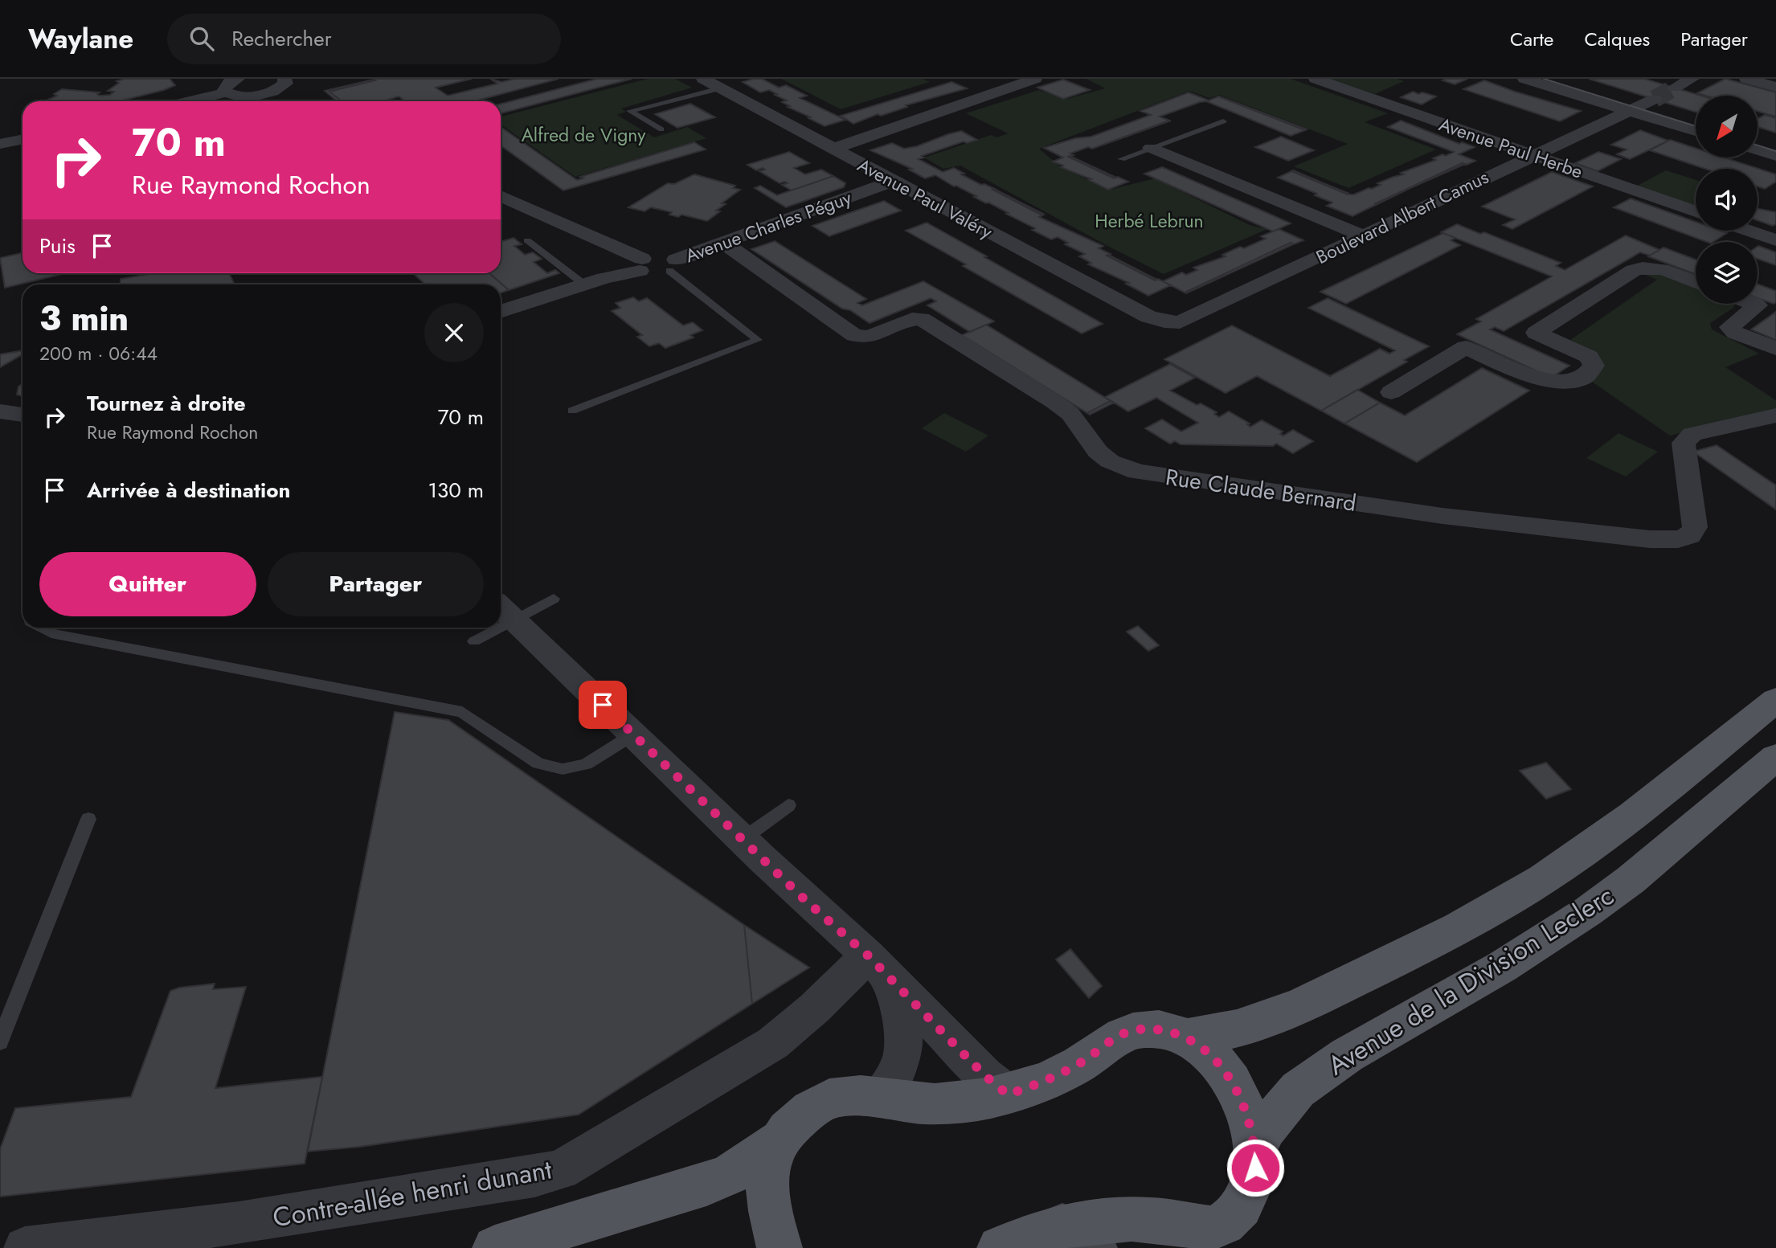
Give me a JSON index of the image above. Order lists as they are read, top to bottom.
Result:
{
  "streets": {
    "main road": ["Avenue de la Division Leclerc"],
    "street": [
      "Avenue Paul Herbe",
      "Avenue Paul Valéry",
      "Boulevard Albert Camus",
      "Avenue Charles Péguy",
      "Rue Claude Bernard",
      "Contre-allée henri dunant"
    ]
  },
  "crossings": [
    ["Avenue Paul Herbe", "Boulevard Albert Camus"],
    ["Avenue Paul Valéry", "Boulevard Albert Camus"],
    ["Avenue Paul Valéry", "Avenue Charles Péguy"],
    ["Avenue Charles Péguy", "Rue Claude Bernard"]
  ],
  "parks": ["Alfred de Vigny", "Herbé Lebrun"],
  "north": "bottom left",
  "page": {
    "header": "Waylane",
    "search": "Rechercher",
    "nav": ["Carte", "Calques", "Partager"],
    "turn": ["70 m", "Rue Raymond Rochon"],
    "then": "Puis",
    "heading": ["3 min", "200 m · 06:44"],
    "list": [
      {
        "name": "Tournez à droite",
        "note": "Rue Raymond Rochon",
        "value": "70 m"
      },
      {
        "name": "Arrivée à destination",
        "value": "130 m"
      }
    ],
    "buttons": ["Quitter", "Partager"]
  }
}
